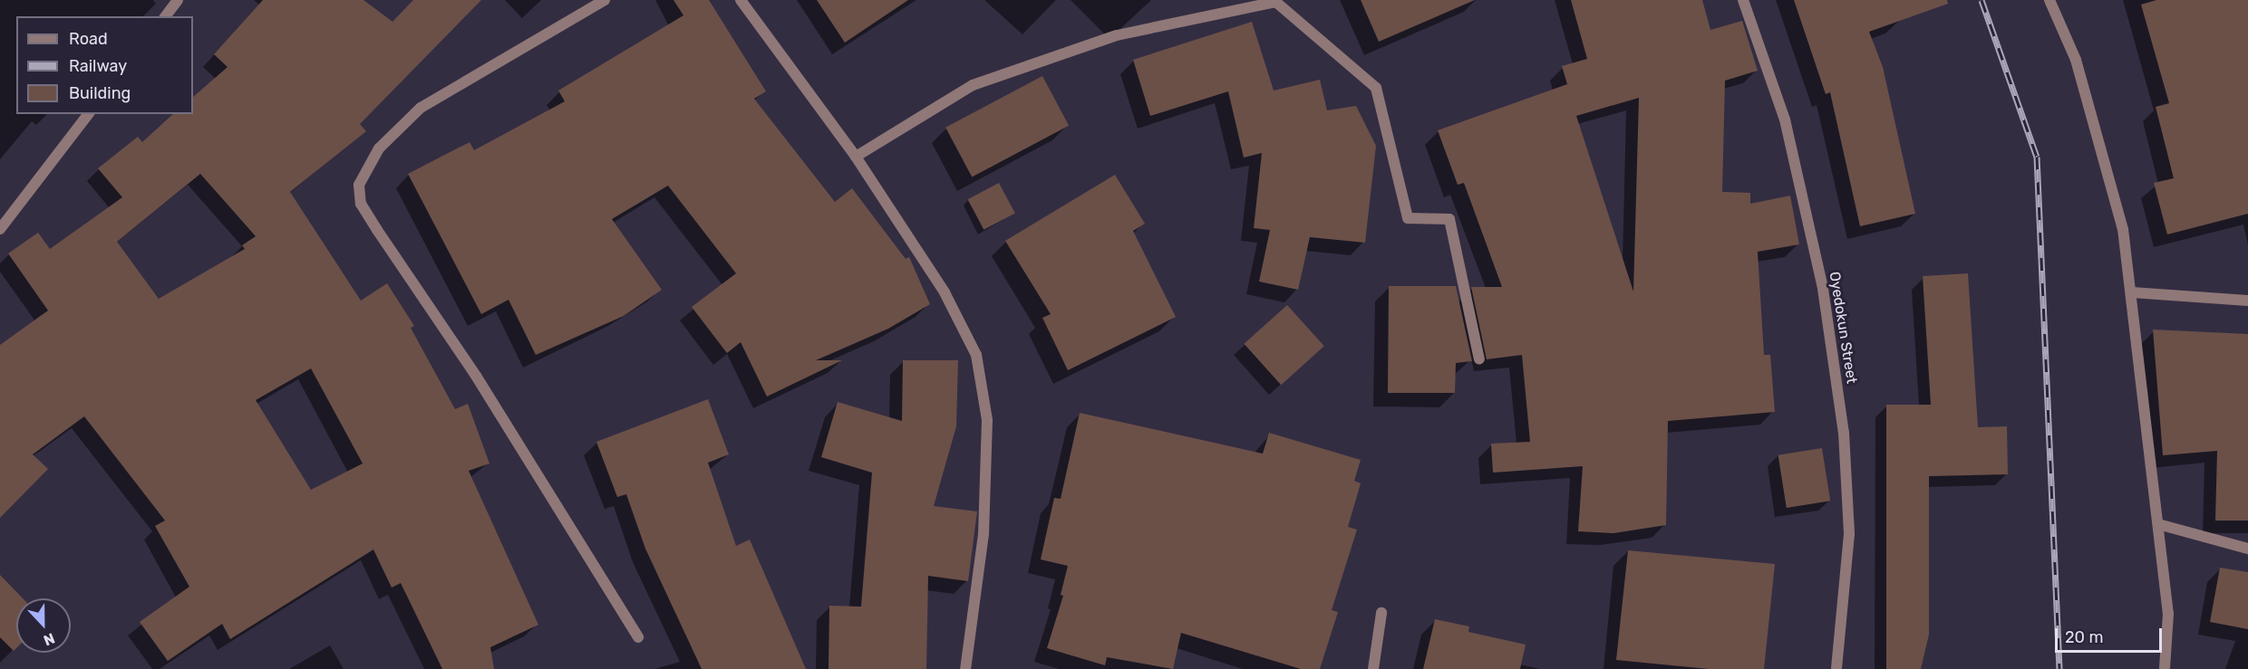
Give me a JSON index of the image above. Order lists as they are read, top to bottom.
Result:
{
  "streets": {
    "street": ["Oyedokun Street"]
  },
  "legend": ["Road", "Railway", "Building"],
  "scale_bar": "20 m",
  "north": "bottom"
}
